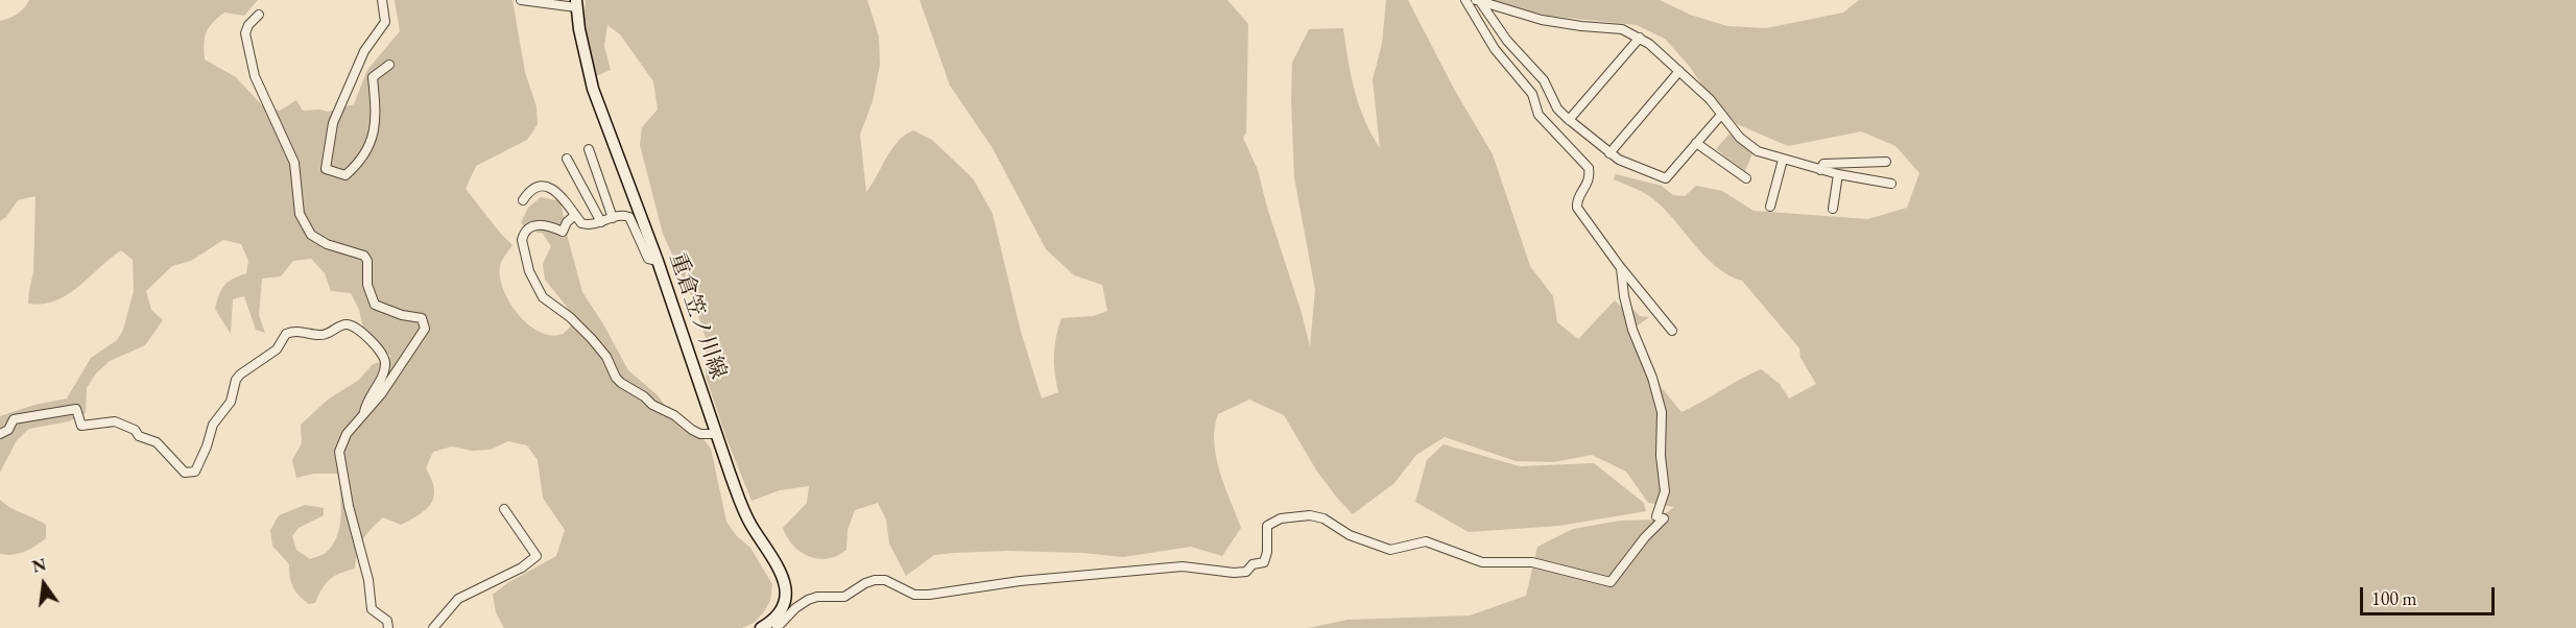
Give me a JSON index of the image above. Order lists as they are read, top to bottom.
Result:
{
  "streets": {
    "main road": ["重倉笠ノ川線"]
  },
  "scale_bar": "100 m",
  "north": "top"
}
